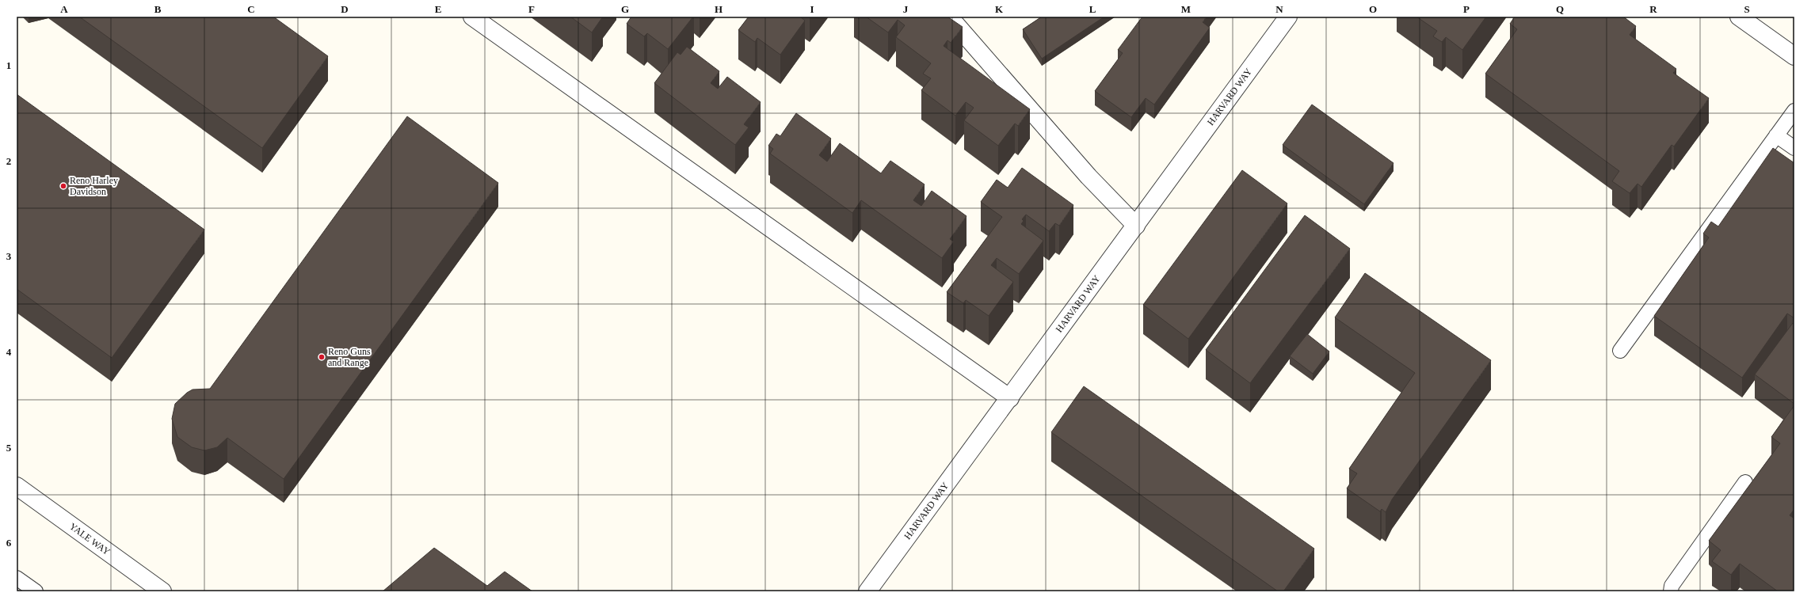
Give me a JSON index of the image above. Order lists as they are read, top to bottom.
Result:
{
  "streets": {
    "street": ["HARVARD WAY", "YALE WAY"]
  },
  "places": ["Reno Harley Davidson", "Reno Guns and Range"],
  "grid": {
    "columns": [
      "A",
      "B",
      "C",
      "D",
      "E",
      "F",
      "G",
      "H",
      "I",
      "J",
      "K",
      "L",
      "M",
      "N",
      "O",
      "P",
      "Q",
      "R",
      "S"
    ],
    "rows": [
      "1",
      "2",
      "3",
      "4",
      "5",
      "6"
    ]
  }
}
